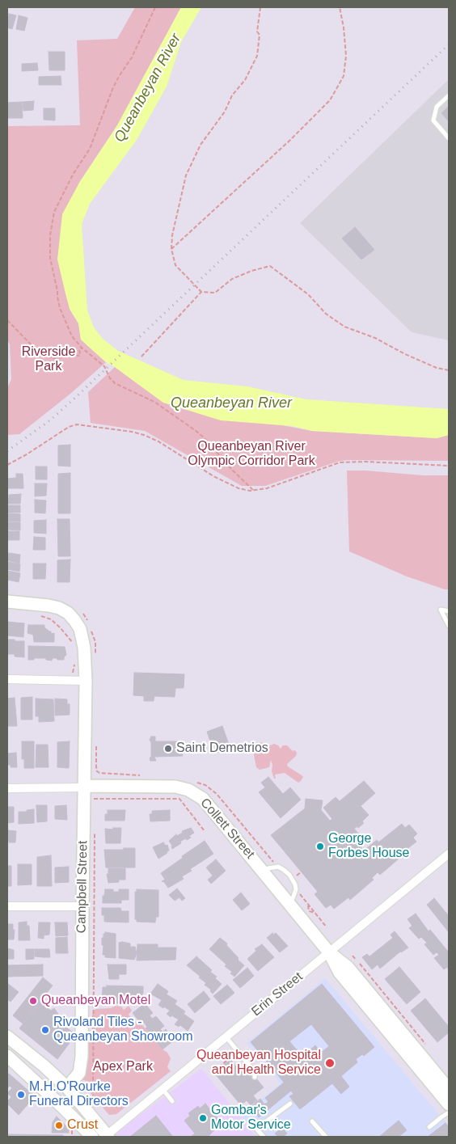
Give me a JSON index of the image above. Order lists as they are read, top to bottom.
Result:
{
  "streets": {
    "street": ["Collett Street", "Campbell Street", "Erin Street"]
  },
  "crossings": [
    ["Collett Street", "Campbell Street"],
    ["Collett Street", "Erin Street"]
  ],
  "water": ["Queanbeyan River"],
  "parks": ["Riverside Park", "Queanbeyan River Olympic Corridor Park", "Apex Park"],
  "places": [
    "Saint Demetrios",
    "George Forbes House",
    "Queanbeyan Motel",
    "Rivoland Tiles - Queanbeyan Showroom",
    "Queanbeyan Hospital and Health Service",
    "M.H.O'Rourke Funeral Directors",
    "Gombar's Motor Service",
    "Crust"
  ]
}
